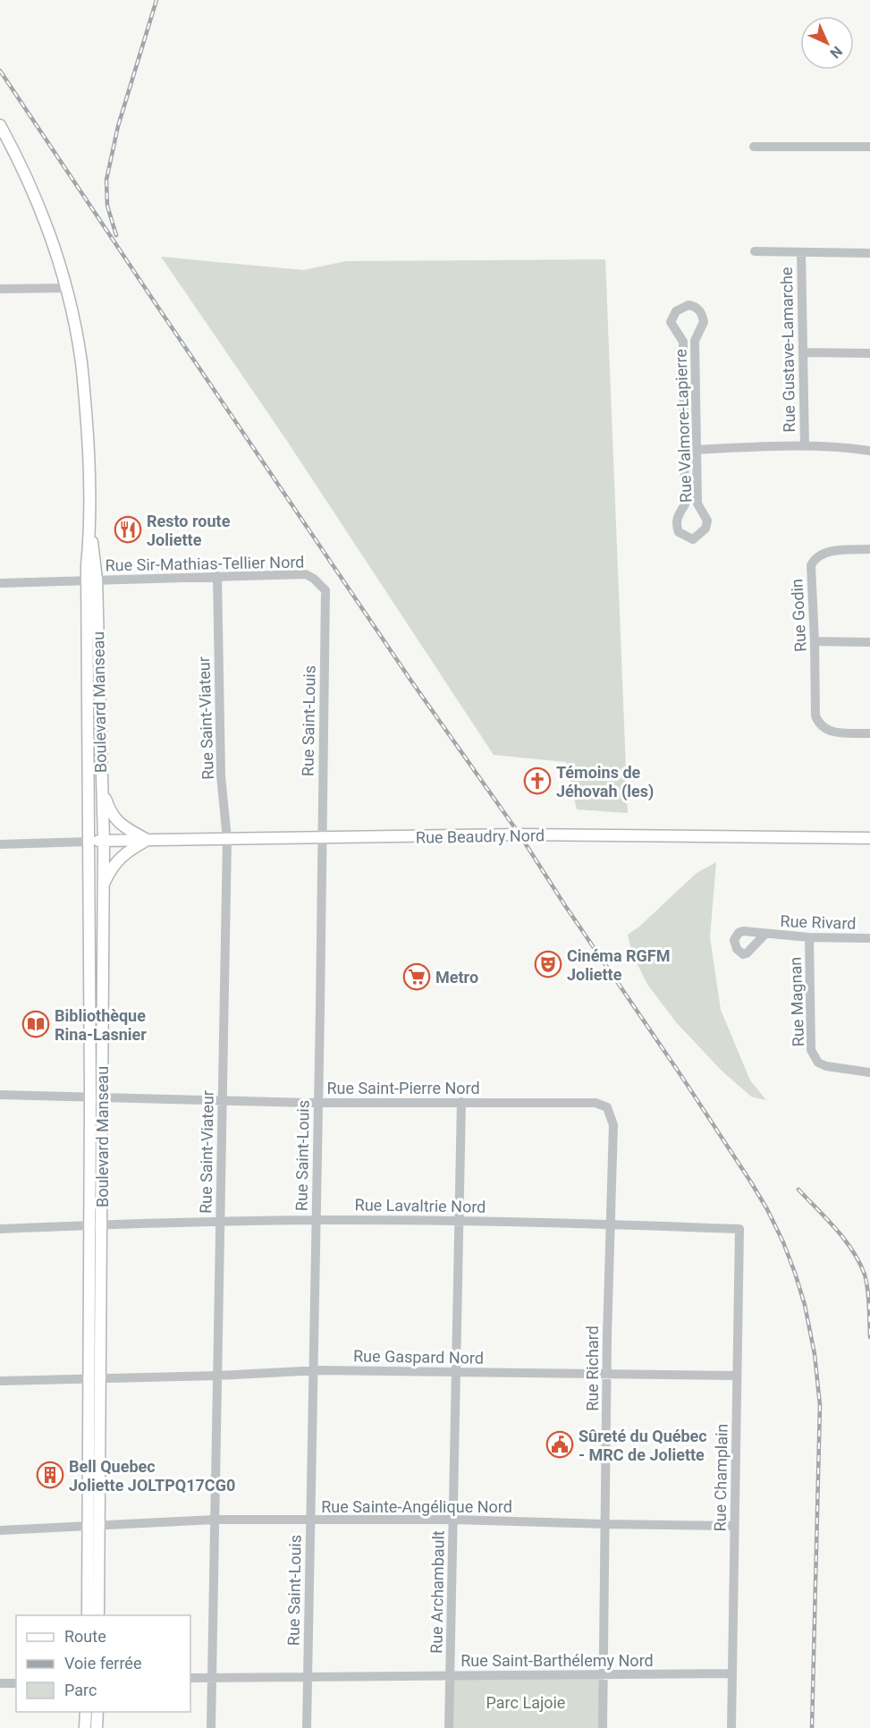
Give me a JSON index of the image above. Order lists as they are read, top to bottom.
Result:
{
  "streets": {
    "main road": ["Boulevard Manseau", "Rue Beaudry Nord"],
    "street": [
      "Rue Gustave-Lamarche",
      "Rue Valmore-Lapierre",
      "Rue Sir-Mathias-Tellier Nord",
      "Rue Godin",
      "Rue Saint-Viateur",
      "Rue Saint-Louis",
      "Rue Rivard",
      "Rue Magnan",
      "Rue Saint-Pierre Nord",
      "Rue Lavaltrie Nord",
      "Rue Gaspard Nord",
      "Rue Richard",
      "Rue Champlain",
      "Rue Sainte-Angélique Nord",
      "Rue Archambault",
      "Rue Saint-Barthélemy Nord"
    ]
  },
  "crossings": [
    ["Rue Sir-Mathias-Tellier Nord", "Boulevard Manseau"],
    ["Rue Sir-Mathias-Tellier Nord", "Rue Saint-Viateur"],
    ["Rue Sir-Mathias-Tellier Nord", "Rue Saint-Louis"],
    ["Boulevard Manseau", "Rue Beaudry Nord"],
    ["Boulevard Manseau", "Rue Saint-Pierre Nord"],
    ["Boulevard Manseau", "Rue Lavaltrie Nord"],
    ["Boulevard Manseau", "Rue Gaspard Nord"],
    ["Boulevard Manseau", "Rue Sainte-Angélique Nord"],
    ["Rue Saint-Viateur", "Rue Beaudry Nord"],
    ["Rue Saint-Viateur", "Rue Saint-Pierre Nord"],
    ["Rue Saint-Viateur", "Rue Lavaltrie Nord"],
    ["Rue Saint-Viateur", "Rue Gaspard Nord"],
    ["Rue Saint-Viateur", "Rue Sainte-Angélique Nord"],
    ["Rue Saint-Viateur", "Rue Saint-Barthélemy Nord"],
    ["Rue Saint-Louis", "Rue Beaudry Nord"],
    ["Rue Saint-Louis", "Rue Saint-Pierre Nord"],
    ["Rue Saint-Louis", "Rue Lavaltrie Nord"],
    ["Rue Saint-Louis", "Rue Gaspard Nord"],
    ["Rue Saint-Louis", "Rue Sainte-Angélique Nord"],
    ["Rue Saint-Louis", "Rue Saint-Barthélemy Nord"],
    ["Rue Rivard", "Rue Magnan"],
    ["Rue Saint-Pierre Nord", "Rue Richard"],
    ["Rue Saint-Pierre Nord", "Rue Archambault"],
    ["Rue Lavaltrie Nord", "Rue Richard"],
    ["Rue Lavaltrie Nord", "Rue Champlain"],
    ["Rue Lavaltrie Nord", "Rue Archambault"],
    ["Rue Gaspard Nord", "Rue Richard"],
    ["Rue Gaspard Nord", "Rue Champlain"],
    ["Rue Gaspard Nord", "Rue Archambault"],
    ["Rue Richard", "Rue Sainte-Angélique Nord"],
    ["Rue Richard", "Rue Saint-Barthélemy Nord"],
    ["Rue Champlain", "Rue Sainte-Angélique Nord"],
    ["Rue Champlain", "Rue Saint-Barthélemy Nord"],
    ["Rue Sainte-Angélique Nord", "Rue Archambault"],
    ["Rue Archambault", "Rue Saint-Barthélemy Nord"]
  ],
  "parks": ["Parc Lajoie"],
  "places": {
    "restaurant": ["Resto route Joliette"],
    "church": ["Témoins de Jéhovah (les)"],
    "theatre": ["Cinéma RGFM Joliette"],
    "supermarket": ["Metro"],
    "library": ["Bibliothèque Rina-Lasnier"],
    "public building": ["Sûreté du Québec - MRC de Joliette"],
    "building": ["Bell Quebec Joliette JOLTPQ17CG0"]
  },
  "legend": ["Route", "Voie ferrée", "Parc"],
  "north": "bottom right"
}
